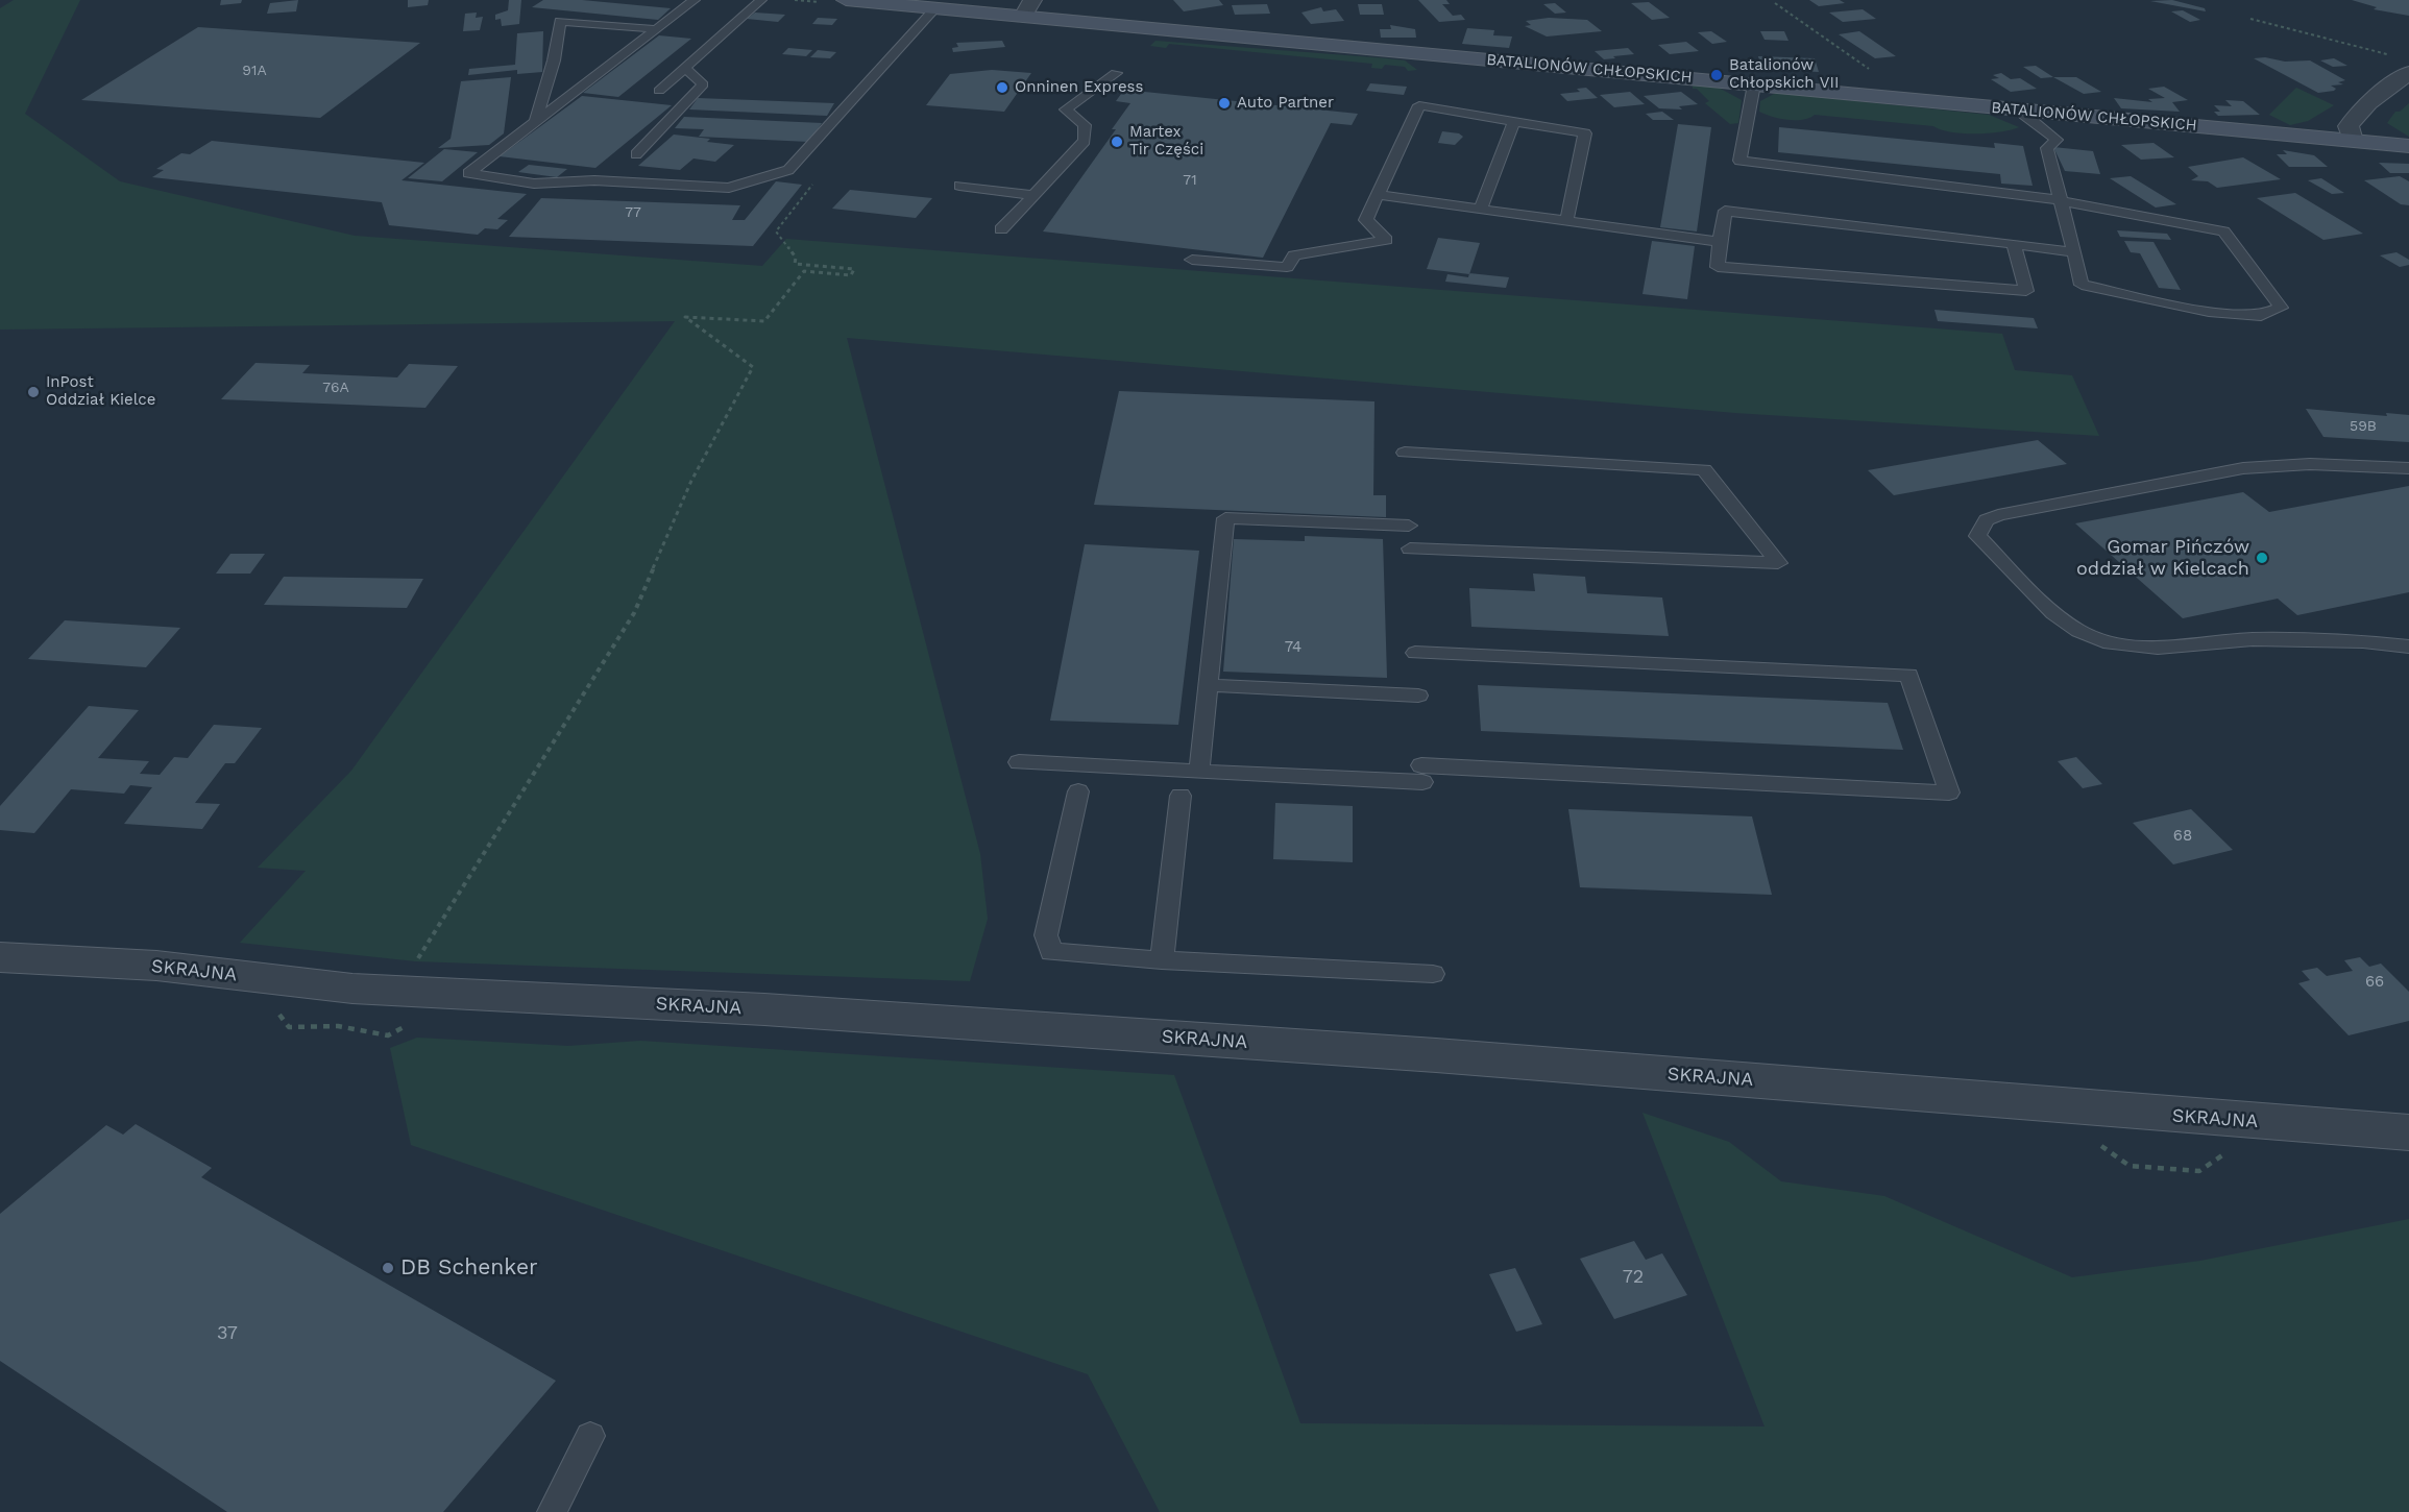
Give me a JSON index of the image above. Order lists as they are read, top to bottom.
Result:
{
  "streets": {
    "street": ["BATALIONÓW CHŁOPSKICH", "SKRAJNA"]
  },
  "places": [
    "Batalionów Chłopskich VII",
    "Onninen Express",
    "Auto Partner",
    "Martex Tir Części",
    "InPost Oddział Kielce",
    "Gomar Pińczów oddział w Kielcach",
    "DB Schenker"
  ],
  "house_numbers": [
    "91A",
    "71",
    "77",
    "76A",
    "59B",
    "74",
    "68",
    "66",
    "72",
    "37"
  ]
}
